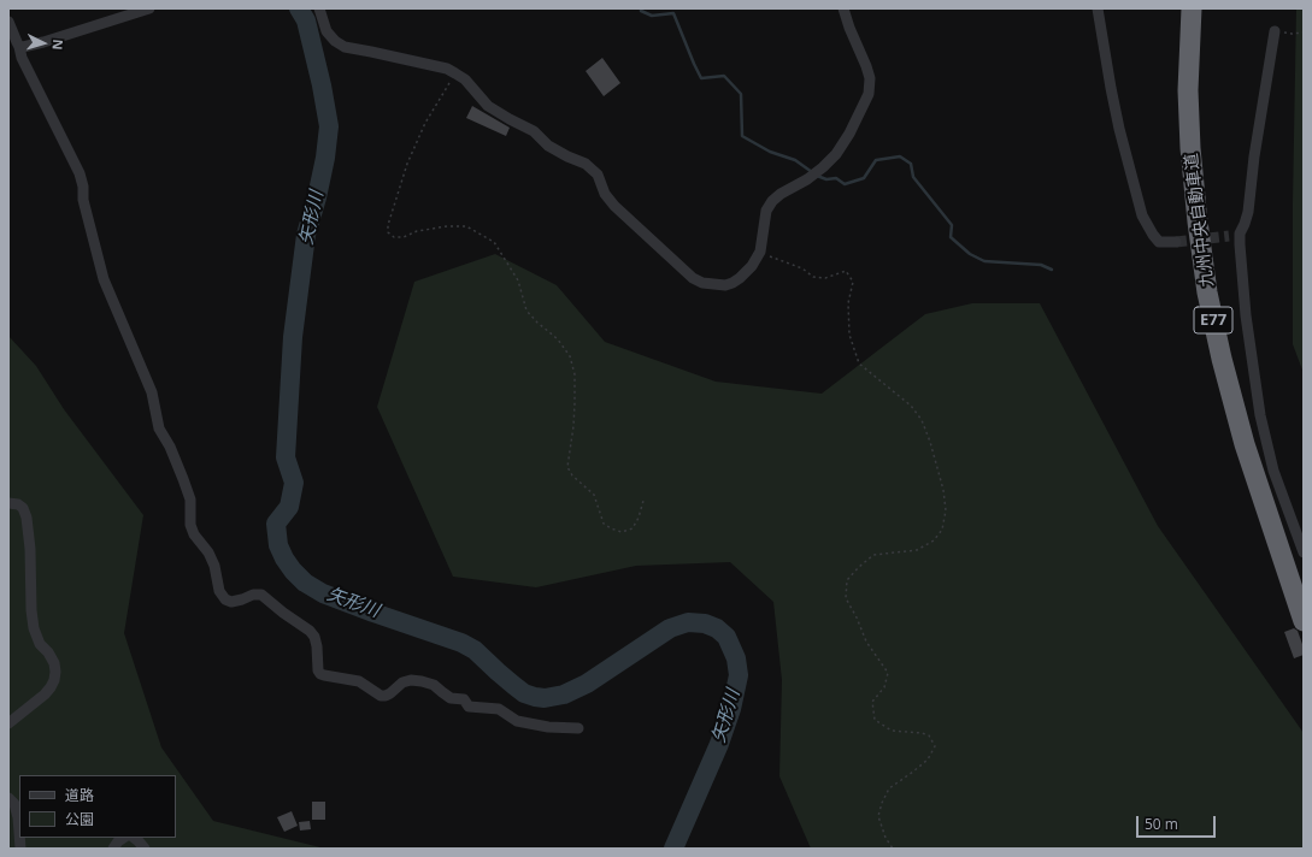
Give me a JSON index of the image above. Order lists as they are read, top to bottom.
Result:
{
  "streets": {
    "highway": ["九州中央自動車道", "E77"]
  },
  "water": ["矢形川"],
  "legend": ["道路", "公園"],
  "scale_bar": "50 m",
  "north": "right"
}
